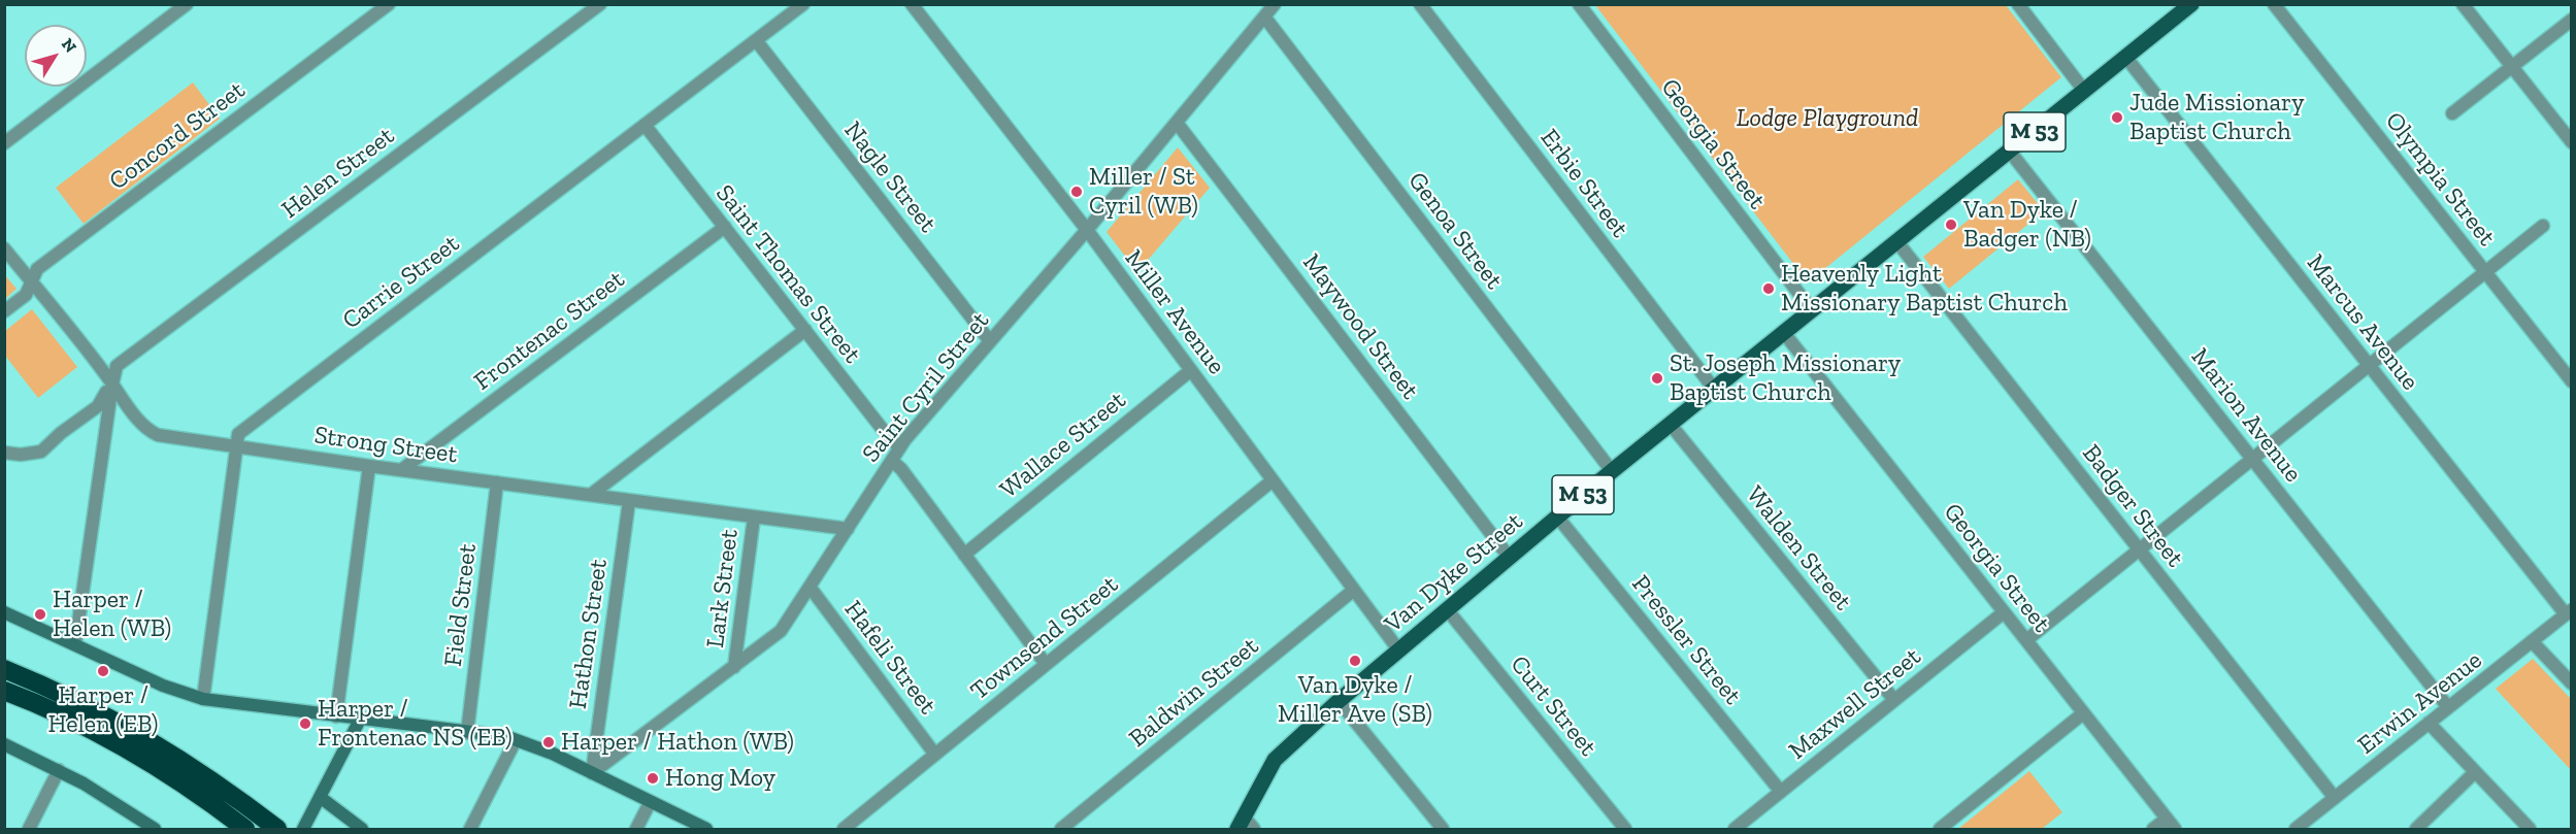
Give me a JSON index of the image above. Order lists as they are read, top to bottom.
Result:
{
  "streets": {
    "main road": ["M 53", "Van Dyke Street"],
    "street": [
      "Concord Street",
      "Georgia Street",
      "Helen Street",
      "Nagle Street",
      "Olympia Street",
      "Erbie Street",
      "Genoa Street",
      "Saint Thomas Street",
      "Carrie Street",
      "Miller Avenue",
      "Marcus Avenue",
      "Maywood Street",
      "Frontenac Street",
      "Saint Cyril Street",
      "Marion Avenue",
      "Strong Street",
      "Wallace Street",
      "Badger Street",
      "Walden Street",
      "Lark Street",
      "Field Street",
      "Hathon Street",
      "Townsend Street",
      "Pressler Street",
      "Hafeli Street",
      "Baldwin Street",
      "Erwin Avenue",
      "Maxwell Street",
      "Curt Street"
    ]
  },
  "crossings": [
    ["Concord Street", "Strong Street"],
    ["Georgia Street", "Van Dyke Street"],
    ["Georgia Street", "Maxwell Street"],
    ["Helen Street", "Strong Street"],
    ["Nagle Street", "Carrie Street"],
    ["Nagle Street", "Saint Cyril Street"],
    ["Erbie Street", "Van Dyke Street"],
    ["Genoa Street", "Saint Cyril Street"],
    ["Genoa Street", "Van Dyke Street"],
    ["Saint Thomas Street", "Carrie Street"],
    ["Saint Thomas Street", "Frontenac Street"],
    ["Saint Thomas Street", "Saint Cyril Street"],
    ["Carrie Street", "Strong Street"],
    ["Miller Avenue", "Saint Cyril Street"],
    ["Miller Avenue", "Wallace Street"],
    ["Miller Avenue", "Van Dyke Street"],
    ["Miller Avenue", "Townsend Street"],
    ["Miller Avenue", "Baldwin Street"],
    ["Marcus Avenue", "Van Dyke Street"],
    ["Marcus Avenue", "Erwin Avenue"],
    ["Maywood Street", "Saint Cyril Street"],
    ["Maywood Street", "Van Dyke Street"],
    ["Frontenac Street", "Strong Street"],
    ["Saint Cyril Street", "Strong Street"],
    ["Saint Cyril Street", "Lark Street"],
    ["Saint Cyril Street", "Hathon Street"],
    ["Saint Cyril Street", "Hafeli Street"],
    ["Marion Avenue", "Van Dyke Street"],
    ["Marion Avenue", "Erwin Avenue"],
    ["Strong Street", "Lark Street"],
    ["Strong Street", "Field Street"],
    ["Strong Street", "Hathon Street"],
    ["Badger Street", "Van Dyke Street"],
    ["Badger Street", "Erwin Avenue"],
    ["Walden Street", "Van Dyke Street"],
    ["Walden Street", "Maxwell Street"],
    ["Van Dyke Street", "Pressler Street"],
    ["Van Dyke Street", "Curt Street"],
    ["Townsend Street", "Hafeli Street"],
    ["Pressler Street", "Maxwell Street"]
  ],
  "parks": ["Lodge Playground"],
  "places": [
    "Jude Missionary Baptist Church",
    "Miller / St Cyril (WB)",
    "Van Dyke / Badger (NB)",
    "Heavenly Light Missionary Baptist Church",
    "St. Joseph Missionary Baptist Church",
    "Harper / Helen (WB)",
    "Van Dyke / Miller Ave (SB)",
    "Harper / Helen (EB)",
    "Harper / Frontenac NS (EB)",
    "Harper / Hathon (WB)",
    "Hong Moy"
  ],
  "north": "top right"
}
